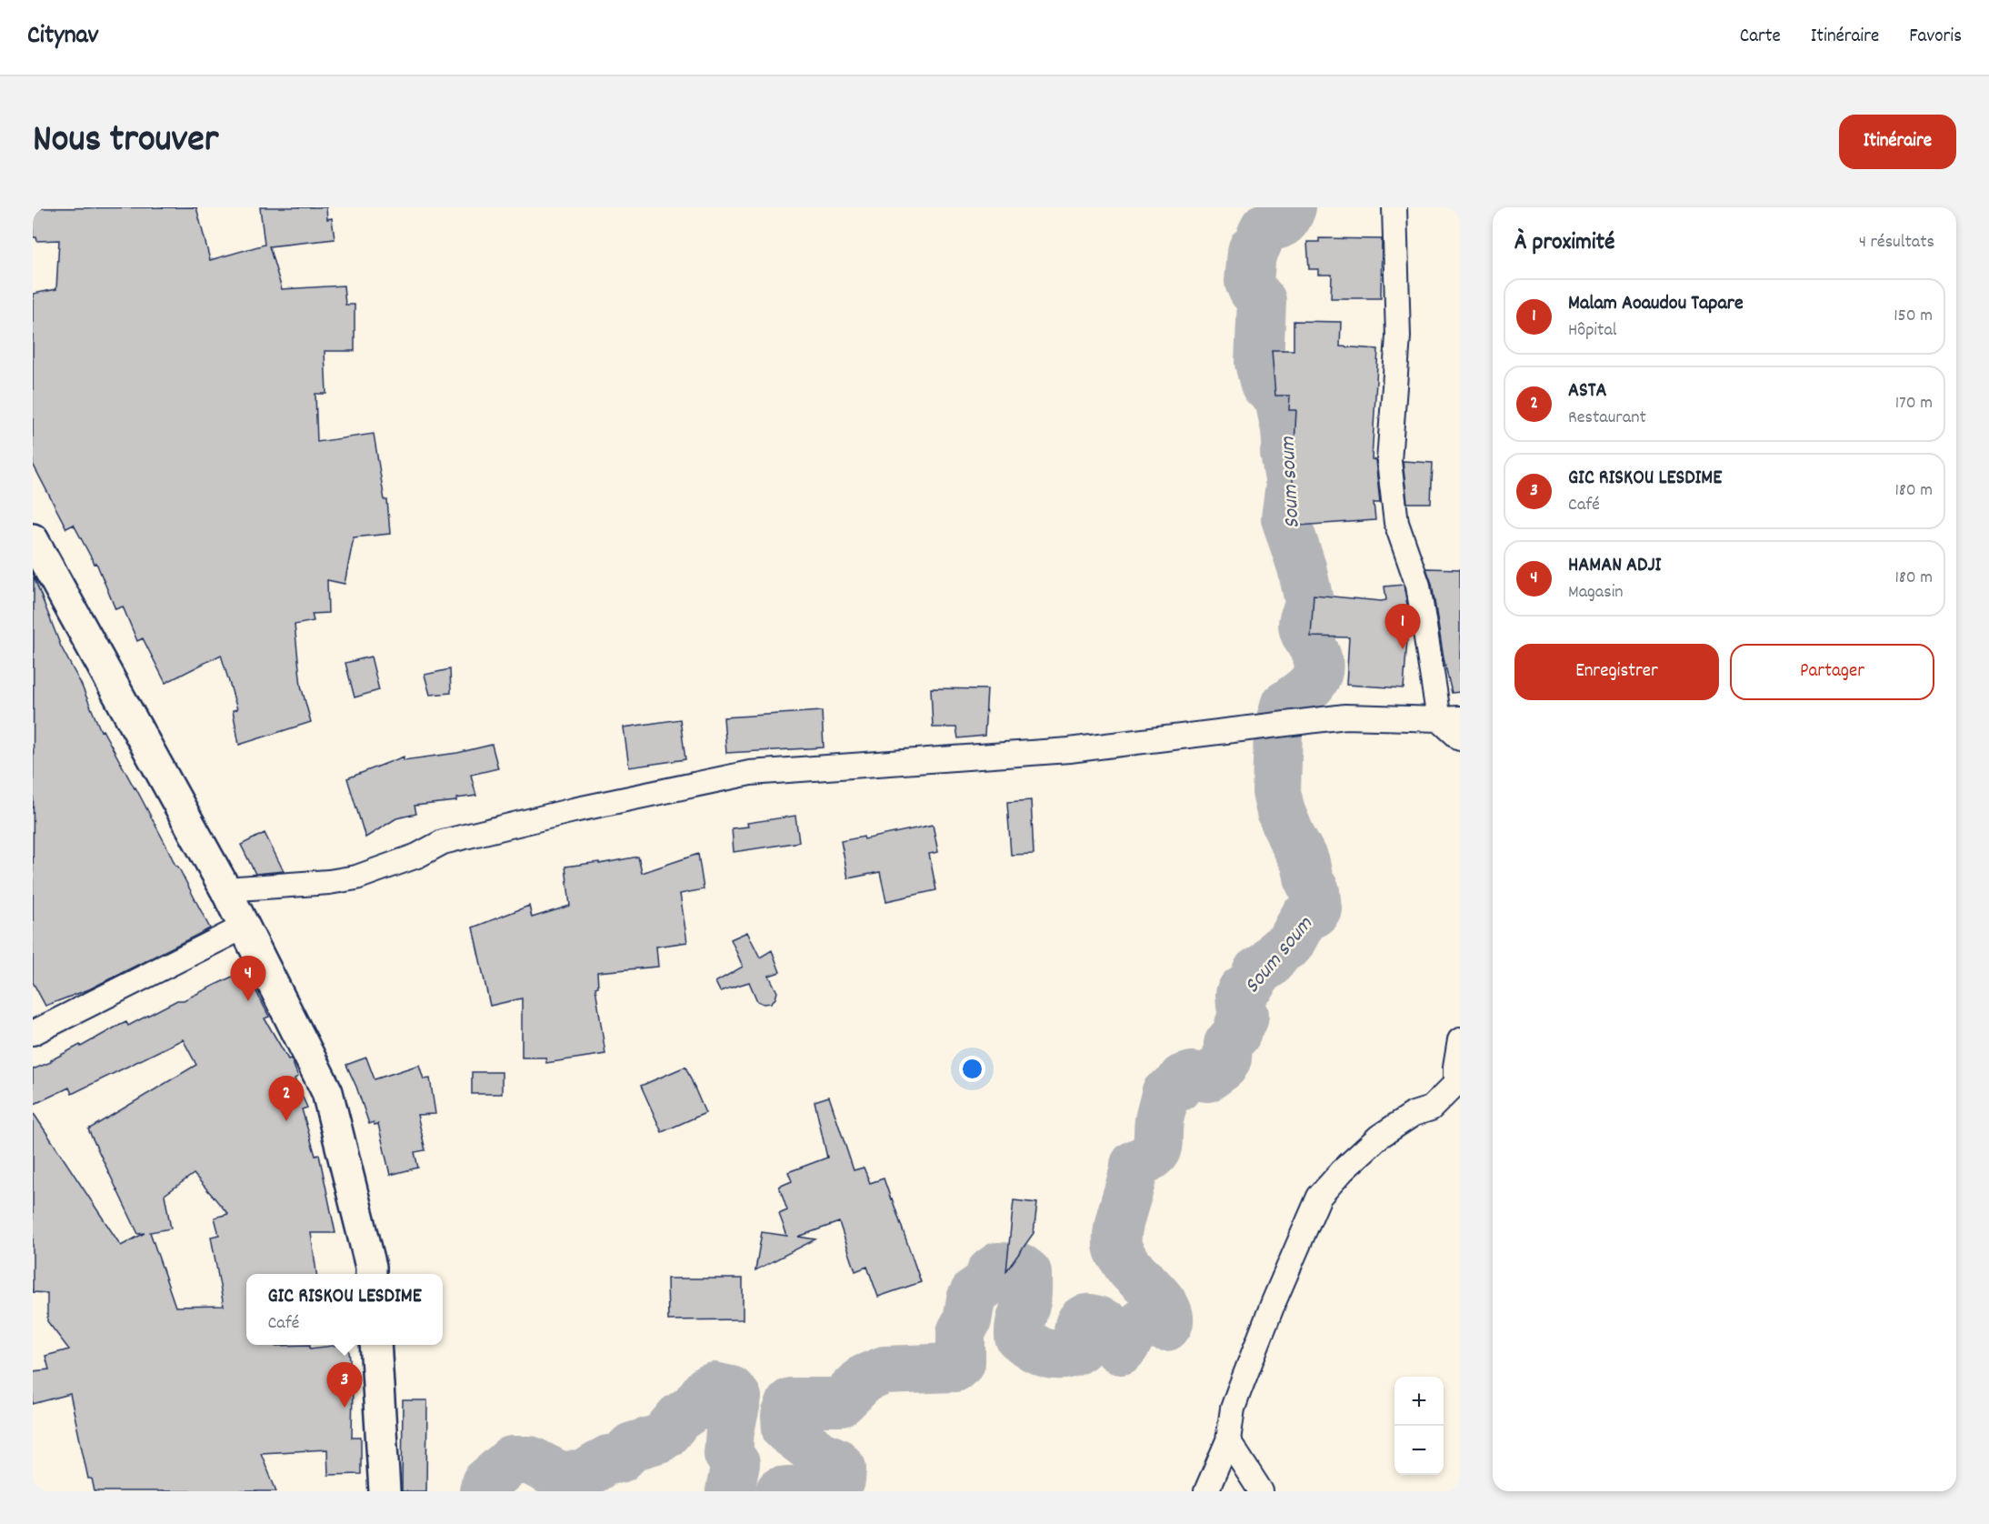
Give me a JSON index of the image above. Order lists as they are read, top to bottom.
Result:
{
  "water": ["Soum soum"],
  "page": {
    "header": "Citynav",
    "nav": ["Carte", "Itinéraire", "Favoris"],
    "title": "Nous trouver",
    "buttons": [
      "Itinéraire",
      ["Enregistrer", "Partager"]
    ],
    "heading": ["À proximité", "4 résultats"],
    "list": [
      {
        "mark": "1",
        "name": "Malam Aoaudou Tapare",
        "note": "Hôpital",
        "value": "150 m"
      },
      {
        "mark": "2",
        "name": "ASTA",
        "note": "Restaurant",
        "value": "170 m"
      },
      {
        "mark": "3",
        "name": "GIC RISKOU LESDIME",
        "note": "Café",
        "value": "180 m"
      },
      {
        "mark": "4",
        "name": "HAMAN ADJI",
        "note": "Magasin",
        "value": "180 m"
      }
    ],
    "pins": [
      "1",
      "4",
      "2",
      "3"
    ],
    "popup": ["GIC RISKOU LESDIME", "Café"],
    "map_buttons": ["+", "−"]
  }
}
